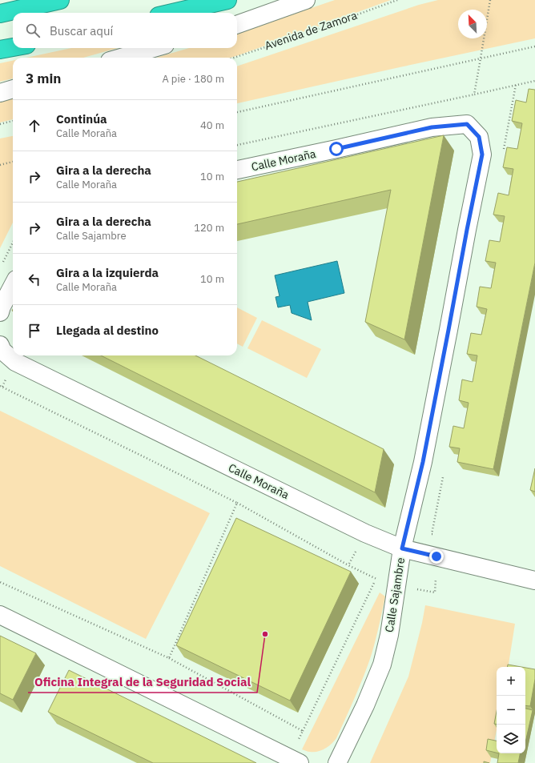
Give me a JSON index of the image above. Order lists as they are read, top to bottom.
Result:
{
  "streets": {
    "street": ["Calle Moraña", "Calle Sajambre"],
    "path": ["Avenida de Zamora"]
  },
  "crossings": [
    ["Calle Moraña", "Calle Sajambre"]
  ],
  "places": ["Oficina Integral de la Seguridad Social"],
  "north": "top left",
  "page": {
    "search": "Buscar aquí",
    "heading": ["3 min", "A pie · 180 m"],
    "list": [
      ["Continúa", "Calle Moraña", "40 m"],
      ["Gira a la derecha", "Calle Moraña", "10 m"],
      ["Gira a la derecha", "Calle Sajambre", "120 m"],
      ["Gira a la izquierda", "Calle Moraña", "10 m"],
      "Llegada al destino"
    ],
    "map_buttons": ["+", "−"]
  }
}
